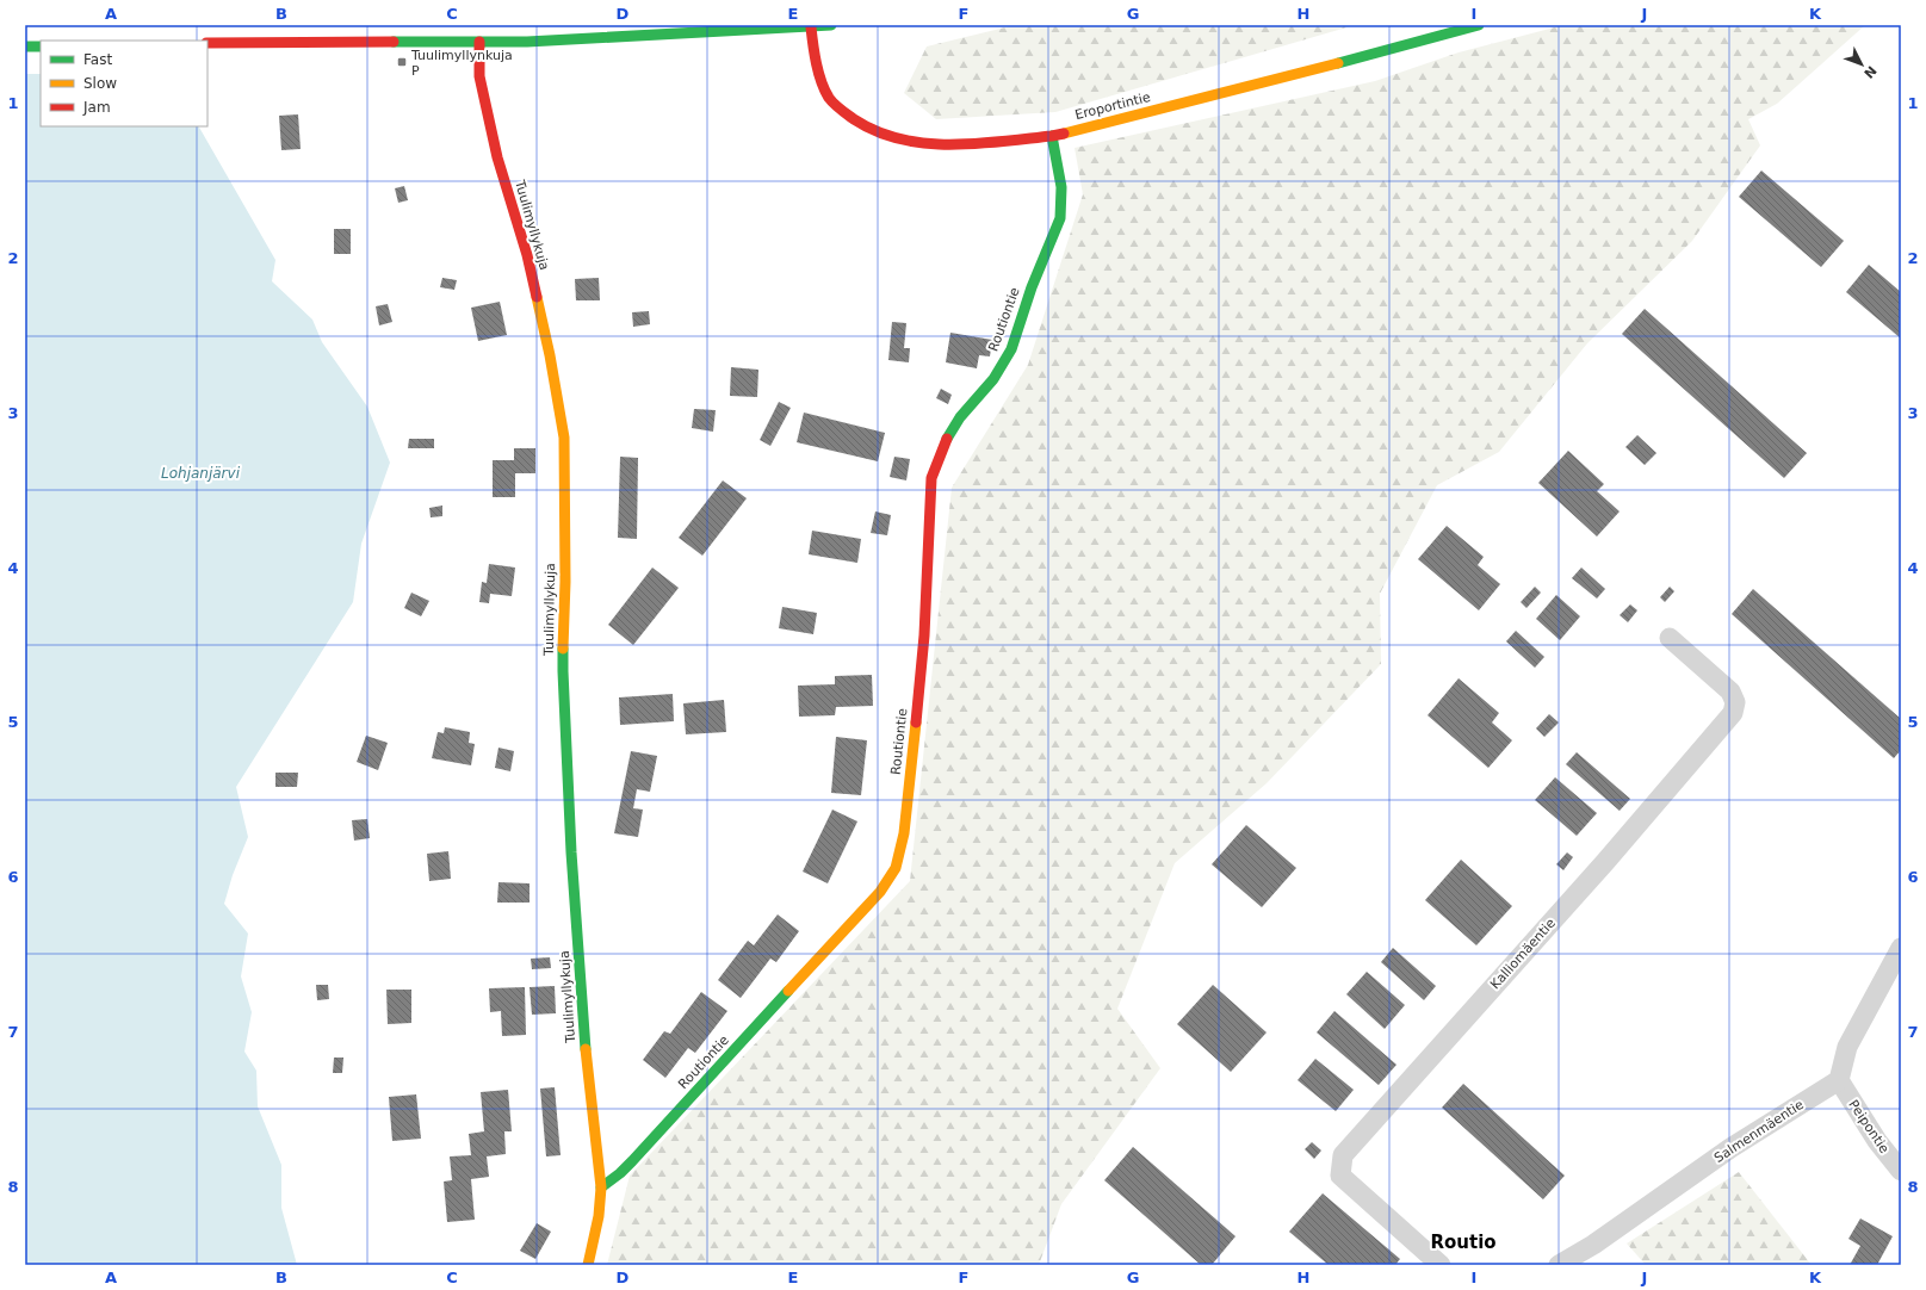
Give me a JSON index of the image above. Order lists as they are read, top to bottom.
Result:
{
  "streets": {
    "street": [
      "Eroportintie",
      "Tuulimyllykuja",
      "Routiontie",
      "Kalliomäentie",
      "Peipontie",
      "Salmenmäentie"
    ]
  },
  "crossings": [
    ["Eroportintie", "Routiontie"],
    ["Tuulimyllykuja", "Routiontie"],
    ["Peipontie", "Salmenmäentie"]
  ],
  "districts": ["Routio"],
  "water": ["Lohjanjärvi"],
  "places": {
    "transit": ["Tuulimyllynkuja P"]
  },
  "legend": ["Fast", "Slow", "Jam"],
  "north": "bottom right",
  "grid": {
    "columns": [
      "A",
      "B",
      "C",
      "D",
      "E",
      "F",
      "G",
      "H",
      "I",
      "J",
      "K"
    ],
    "rows": [
      "1",
      "2",
      "3",
      "4",
      "5",
      "6",
      "7",
      "8"
    ]
  }
}
